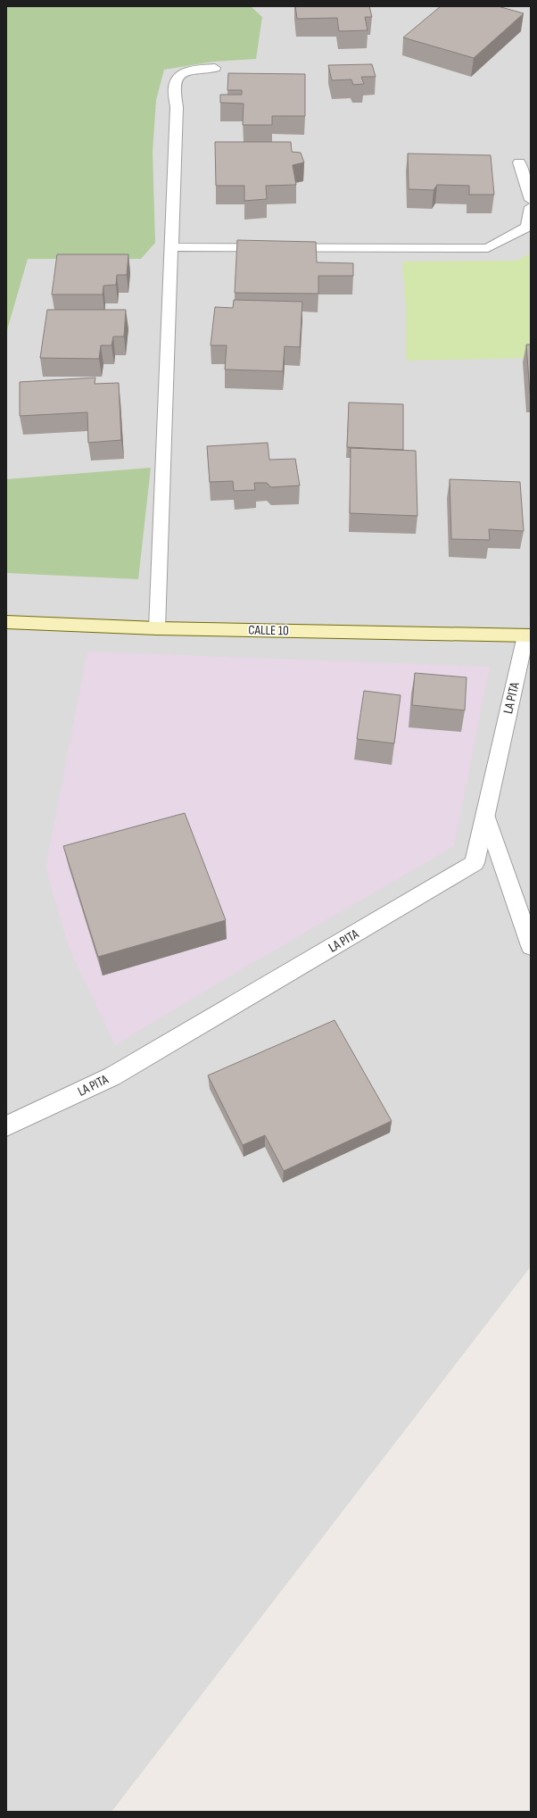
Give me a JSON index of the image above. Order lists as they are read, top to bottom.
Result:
{
  "streets": {
    "main road": ["CALLE 10"],
    "street": ["LA PITA"]
  },
  "crossings": [
    ["CALLE 10", "LA PITA"]
  ]
}
